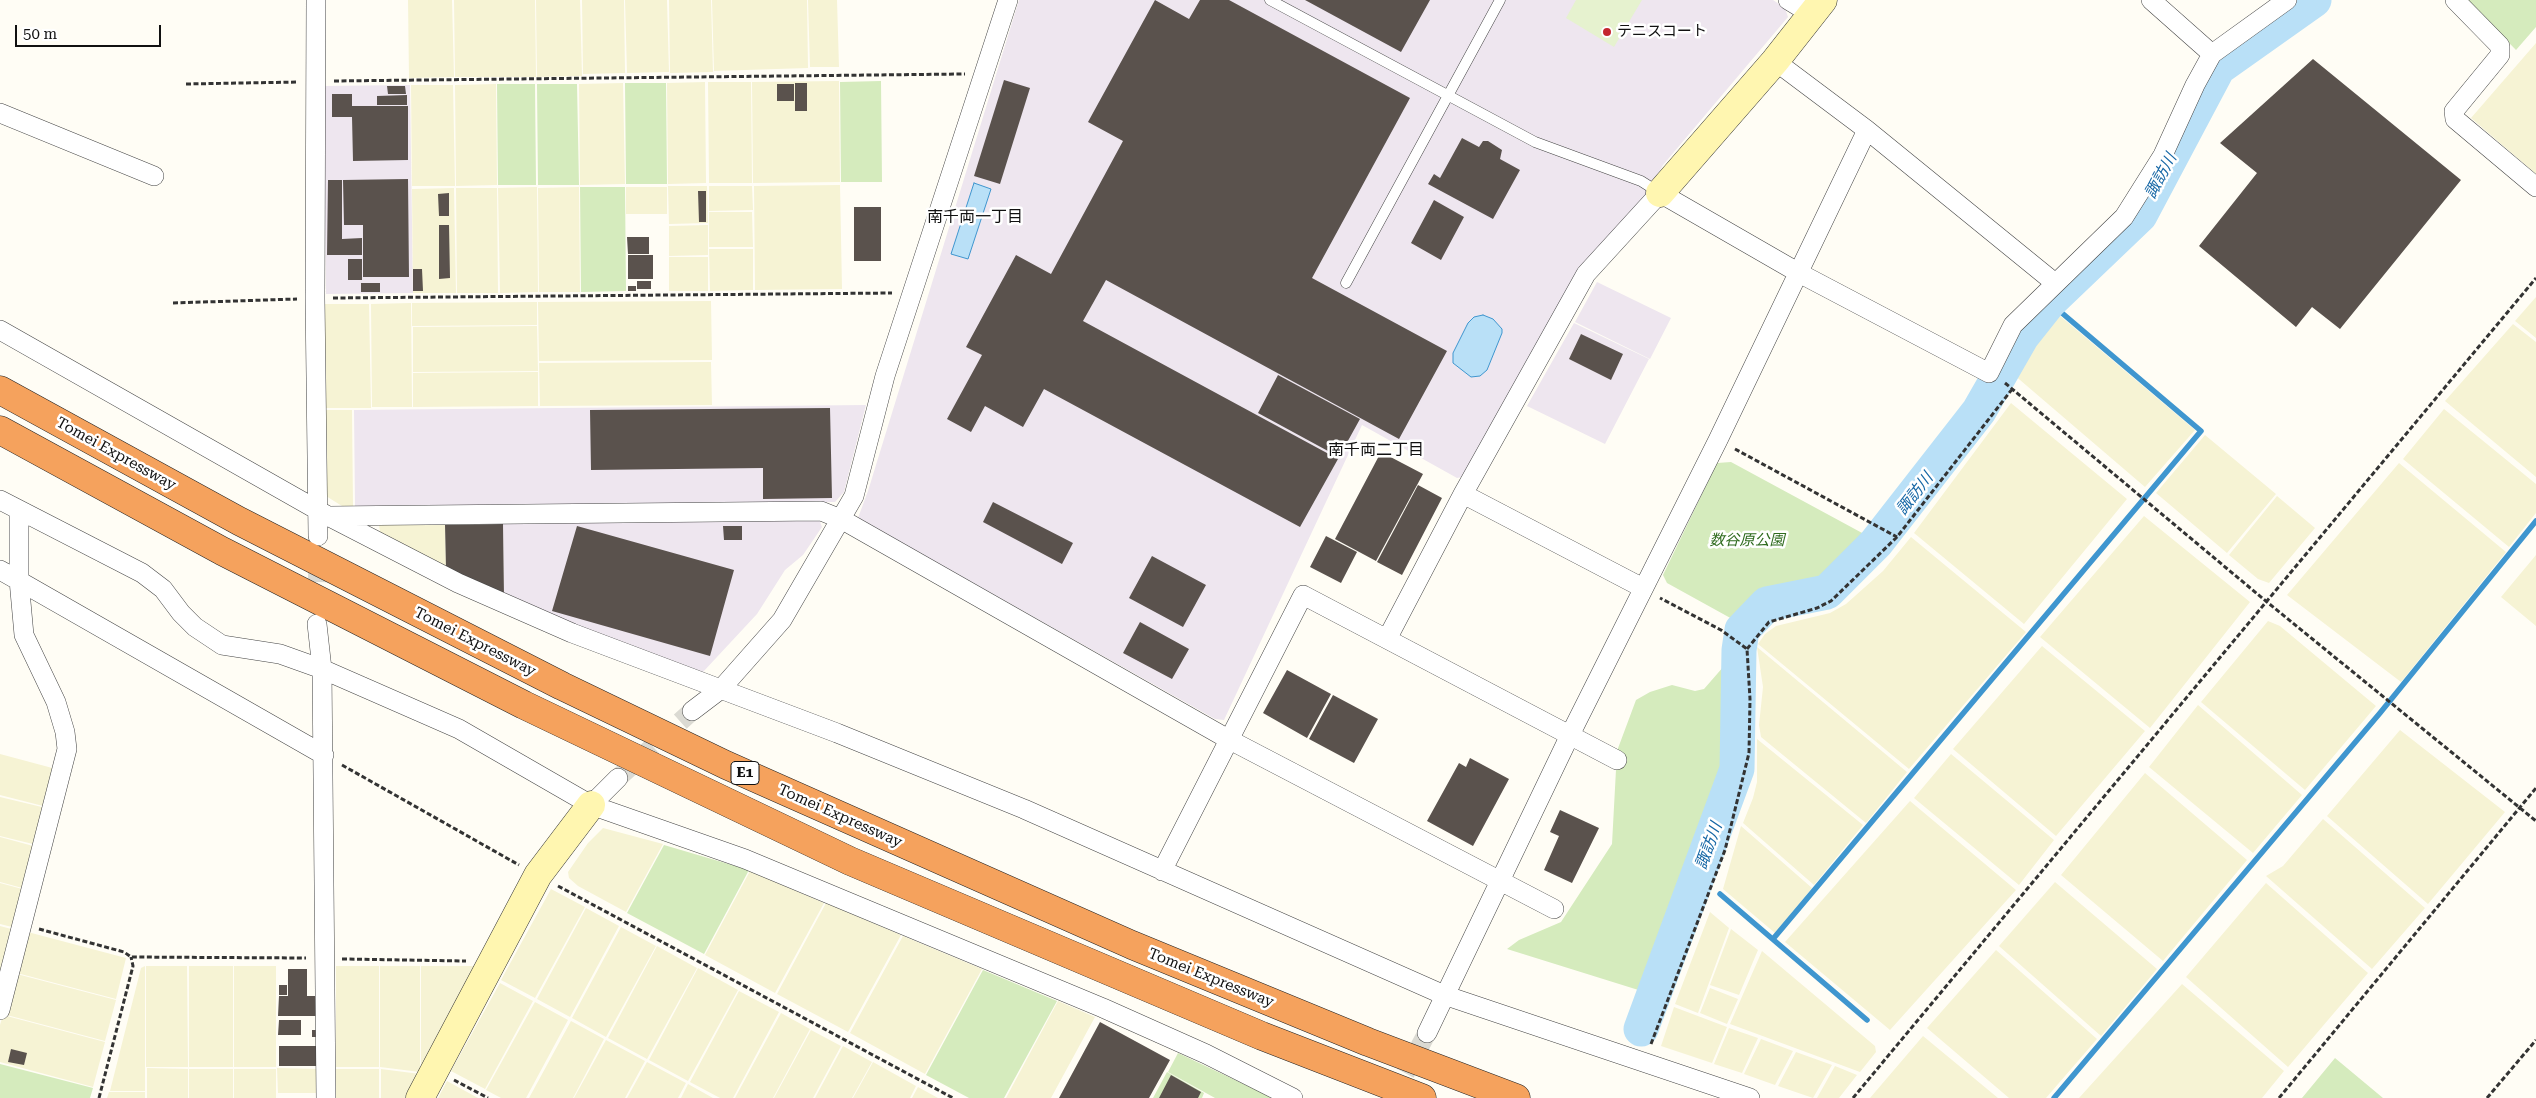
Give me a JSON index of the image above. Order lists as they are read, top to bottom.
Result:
{
  "streets": {
    "highway": ["Tomei Expressway", "E1"]
  },
  "districts": ["南千両一丁目", "南千両二丁目"],
  "water": ["諏訪川"],
  "parks": ["数谷原公園"],
  "places": ["テニスコート"],
  "scale_bar": "50 m"
}
